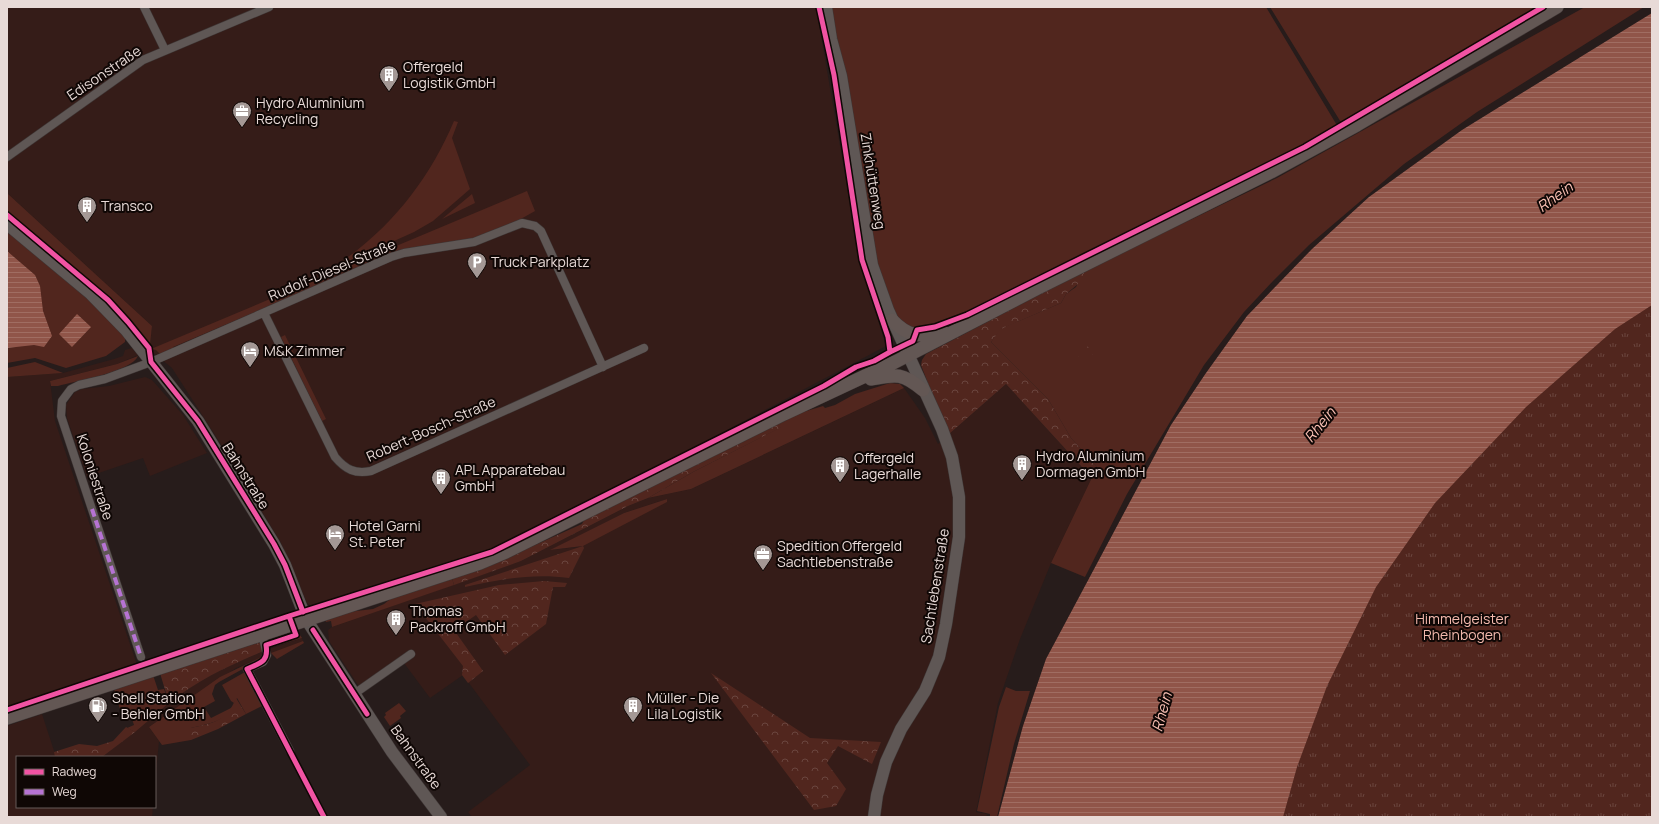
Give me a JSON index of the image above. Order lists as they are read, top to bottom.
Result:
{
  "streets": {
    "street": [
      "Edisonstraße",
      "Zinkhüttenweg",
      "Rudolf-Diesel-Straße",
      "Robert-Bosch-Straße",
      "Bahnstraße",
      "Koloniestraße",
      "Sachtlebenstraße"
    ]
  },
  "crossings": [
    ["Zinkhüttenweg", "Sachtlebenstraße"],
    ["Rudolf-Diesel-Straße", "Robert-Bosch-Straße"],
    ["Rudolf-Diesel-Straße", "Bahnstraße"],
    ["Rudolf-Diesel-Straße", "Koloniestraße"],
    ["Bahnstraße", "Koloniestraße"]
  ],
  "water": ["Rhein"],
  "parks": ["Himmelgeister Rheinbogen"],
  "places": {
    "building": [
      "Offergeld Logistik GmbH",
      "Transco",
      "Hydro Aluminium Dormagen GmbH",
      "Offergeld Lagerhalle",
      "APL Apparatebau GmbH",
      "Thomas Packroff GmbH",
      "Müller - Die Lila Logistik"
    ],
    "office": ["Hydro Aluminium Recycling", "Spedition Offergeld Sachtlebenstraße"],
    "parking": ["Truck Parkplatz"],
    "hotel": ["M&K Zimmer", "Hotel Garni St. Peter"],
    "fuel station": ["Shell Station - Behler GmbH"]
  },
  "legend": ["Radweg", "Weg"]
}
